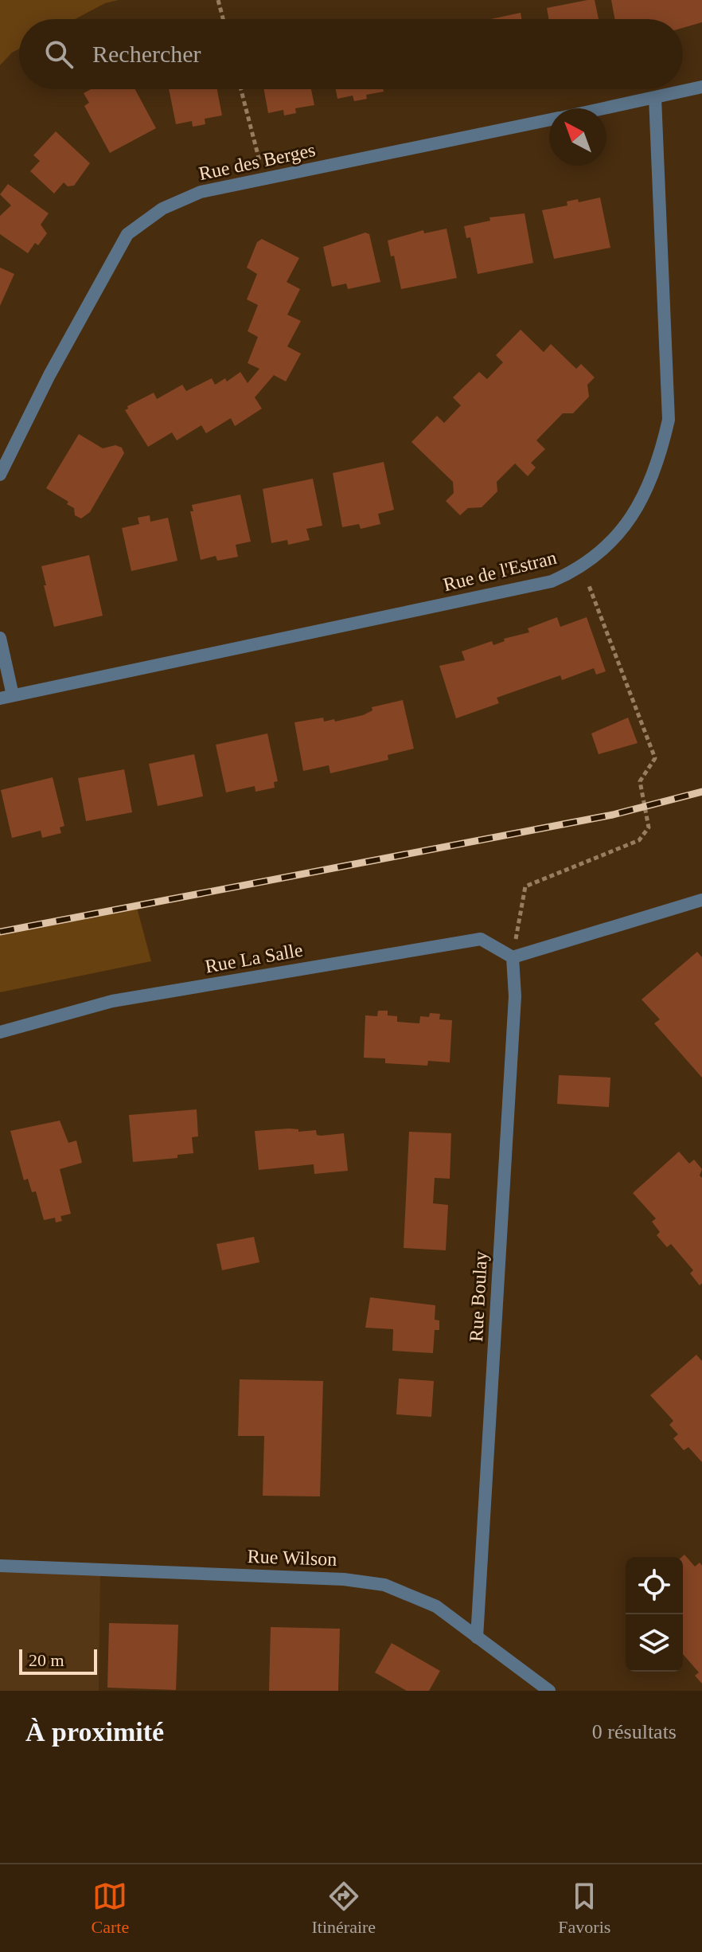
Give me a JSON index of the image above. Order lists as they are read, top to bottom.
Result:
{
  "streets": {
    "street": [
      "Rue des Berges",
      "Rue de l'Estran",
      "Rue La Salle",
      "Rue Boulay",
      "Rue Wilson"
    ]
  },
  "crossings": [
    ["Rue des Berges", "Rue de l'Estran"],
    ["Rue La Salle", "Rue Boulay"],
    ["Rue Boulay", "Rue Wilson"]
  ],
  "scale_bar": "20 m",
  "north": "top left",
  "page": {
    "search": "Rechercher",
    "scale": "20 m",
    "heading": ["À proximité", "0 résultats"],
    "nav": ["Carte", "Itinéraire", "Favoris"]
  }
}
